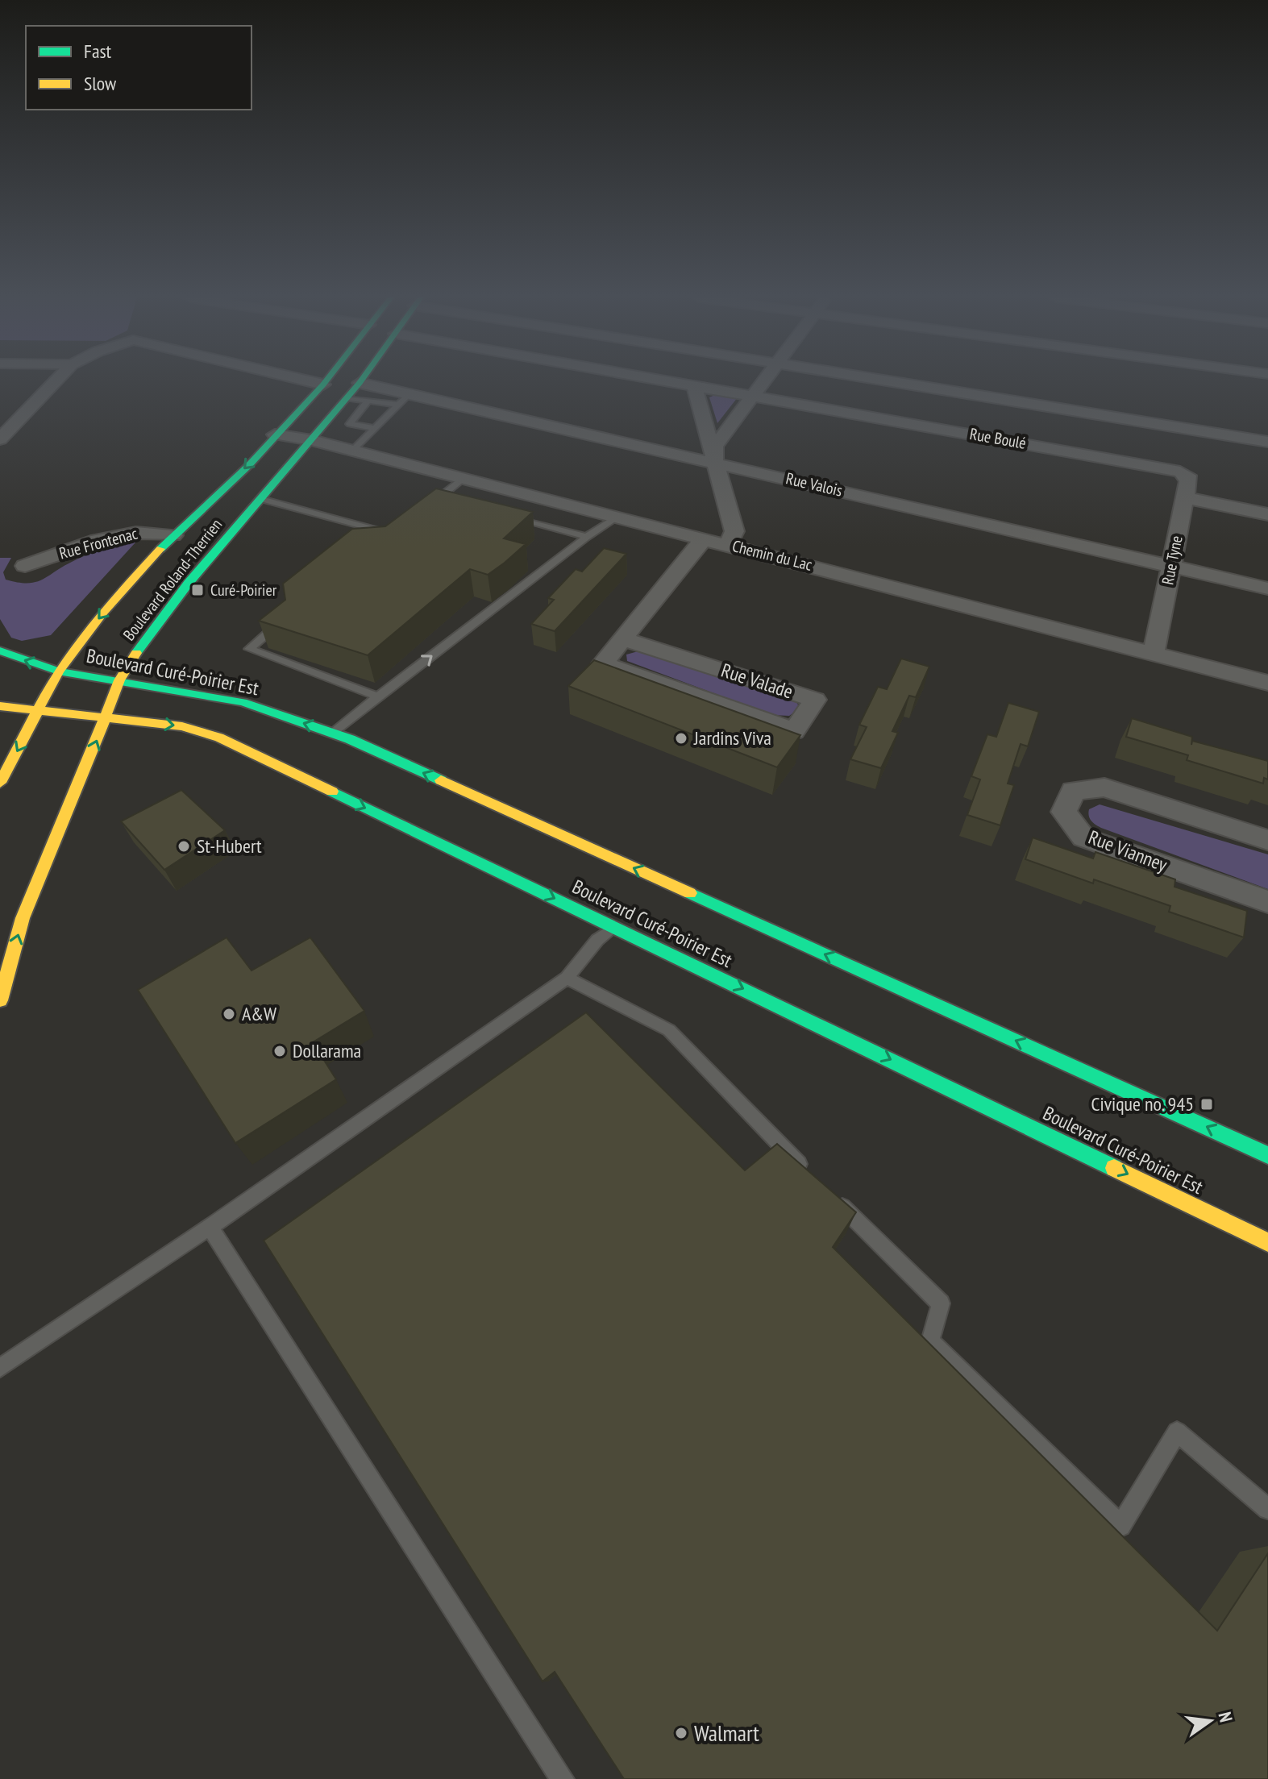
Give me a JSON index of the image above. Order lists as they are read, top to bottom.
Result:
{
  "streets": {
    "main road": ["Boulevard Roland-Therrien", "Boulevard Curé-Poirier Est"],
    "street": [
      "Rue Boulé",
      "Rue Valois",
      "Rue Frontenac",
      "Chemin du Lac",
      "Rue Tyne",
      "Rue Valade",
      "Rue Vianney"
    ]
  },
  "crossings": [
    ["Rue Boulé", "Rue Tyne"],
    ["Rue Valois", "Rue Tyne"],
    ["Rue Valois", "Boulevard Roland-Therrien"],
    ["Rue Frontenac", "Boulevard Roland-Therrien"],
    ["Chemin du Lac", "Rue Tyne"],
    ["Chemin du Lac", "Boulevard Roland-Therrien"],
    ["Chemin du Lac", "Rue Valade"],
    ["Boulevard Roland-Therrien", "Boulevard Curé-Poirier Est"]
  ],
  "places": {
    "transit": ["Curé-Poirier", "Civique no. 945"],
    "other": [
      "Jardins Viva",
      "St-Hubert",
      "A&W",
      "Dollarama",
      "Walmart"
    ]
  },
  "legend": ["Fast", "Slow"],
  "north": "right"
}
